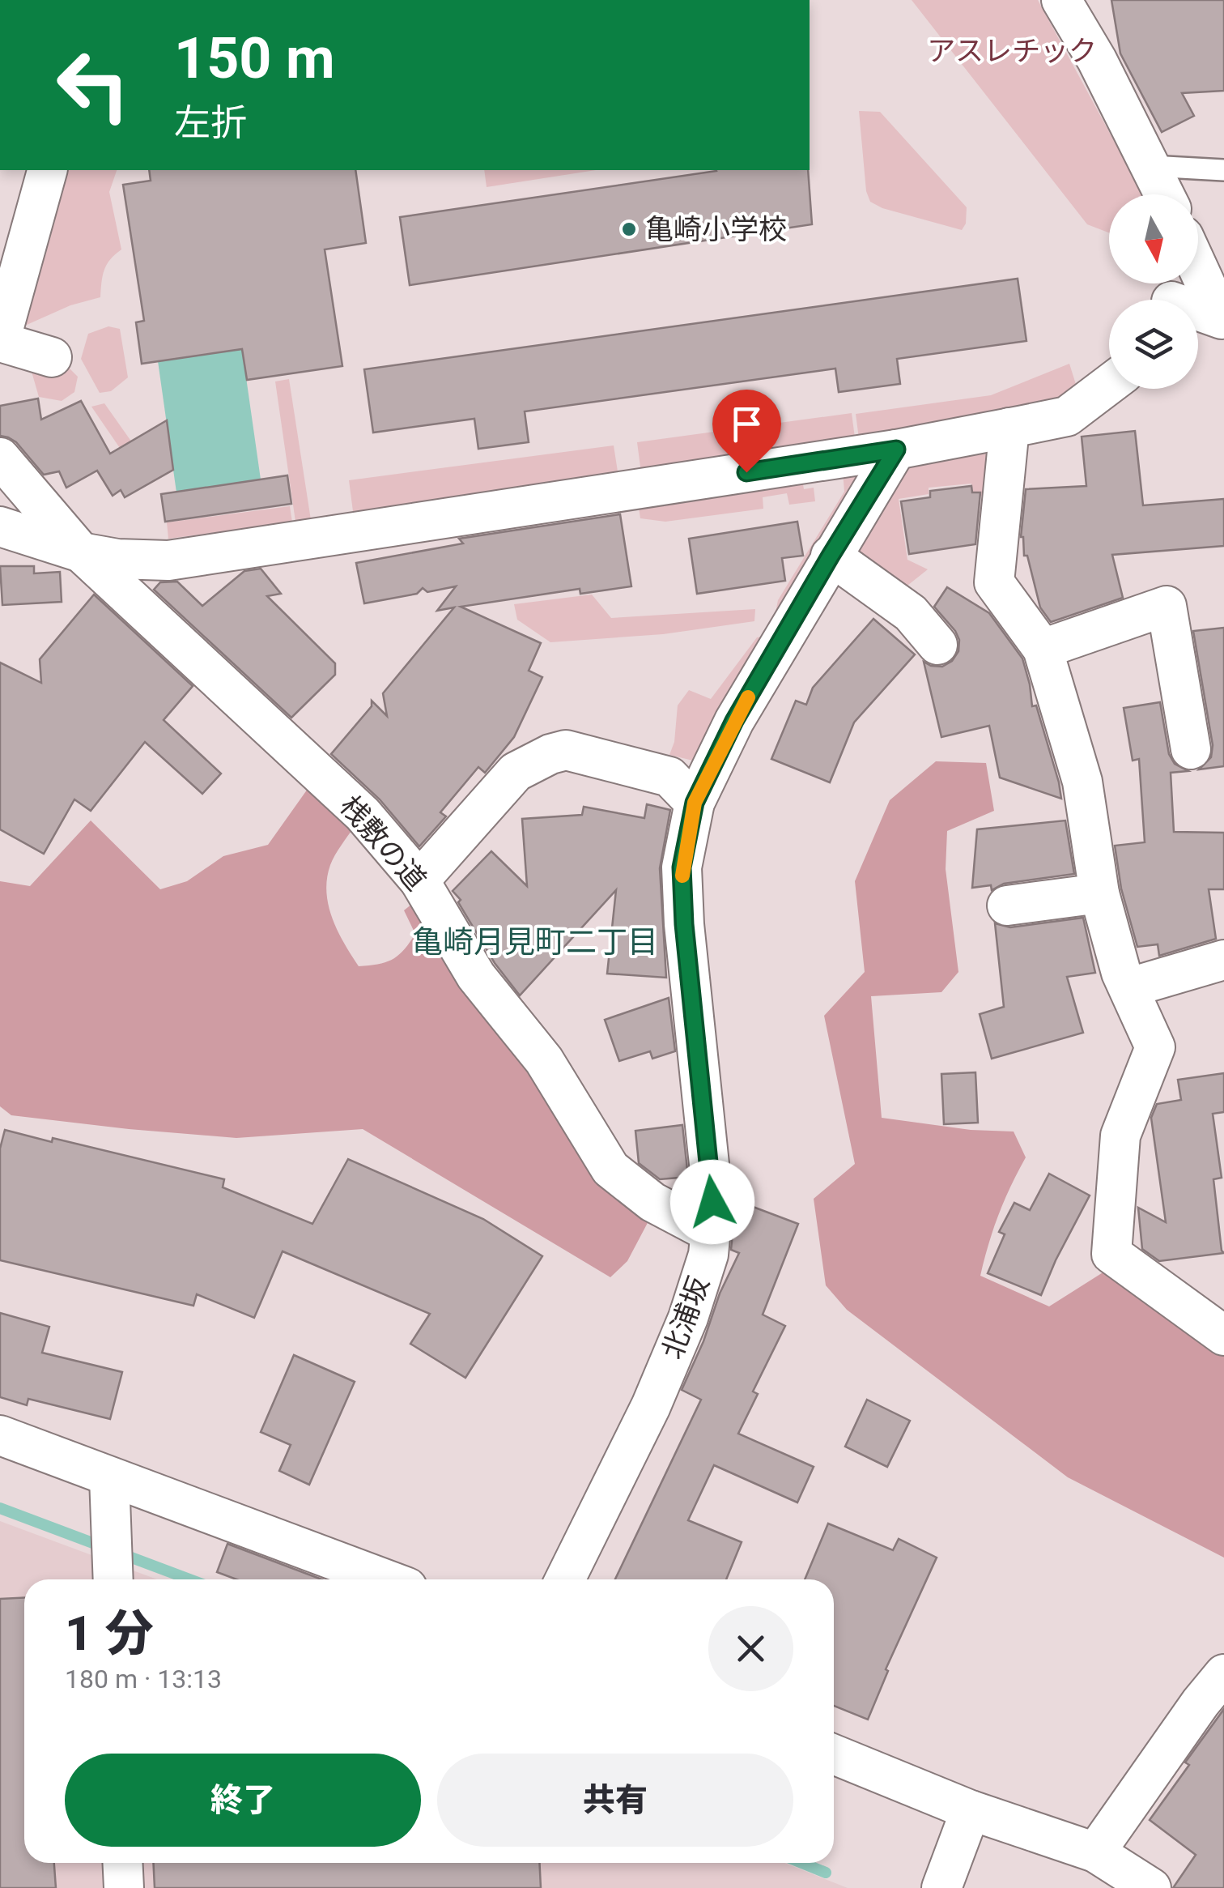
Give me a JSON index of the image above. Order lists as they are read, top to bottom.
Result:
{
  "streets": {
    "street": ["桟敷の道", "北浦坂"]
  },
  "crossings": [
    ["桟敷の道", "北浦坂"]
  ],
  "districts": ["亀崎月見町二丁目"],
  "parks": ["アスレチック"],
  "places": ["亀崎小学校"],
  "north": "bottom",
  "page": {
    "turn": ["150 m", "左折"],
    "heading": ["1 分", "180 m · 13:13"],
    "buttons": ["終了", "共有"]
  }
}
